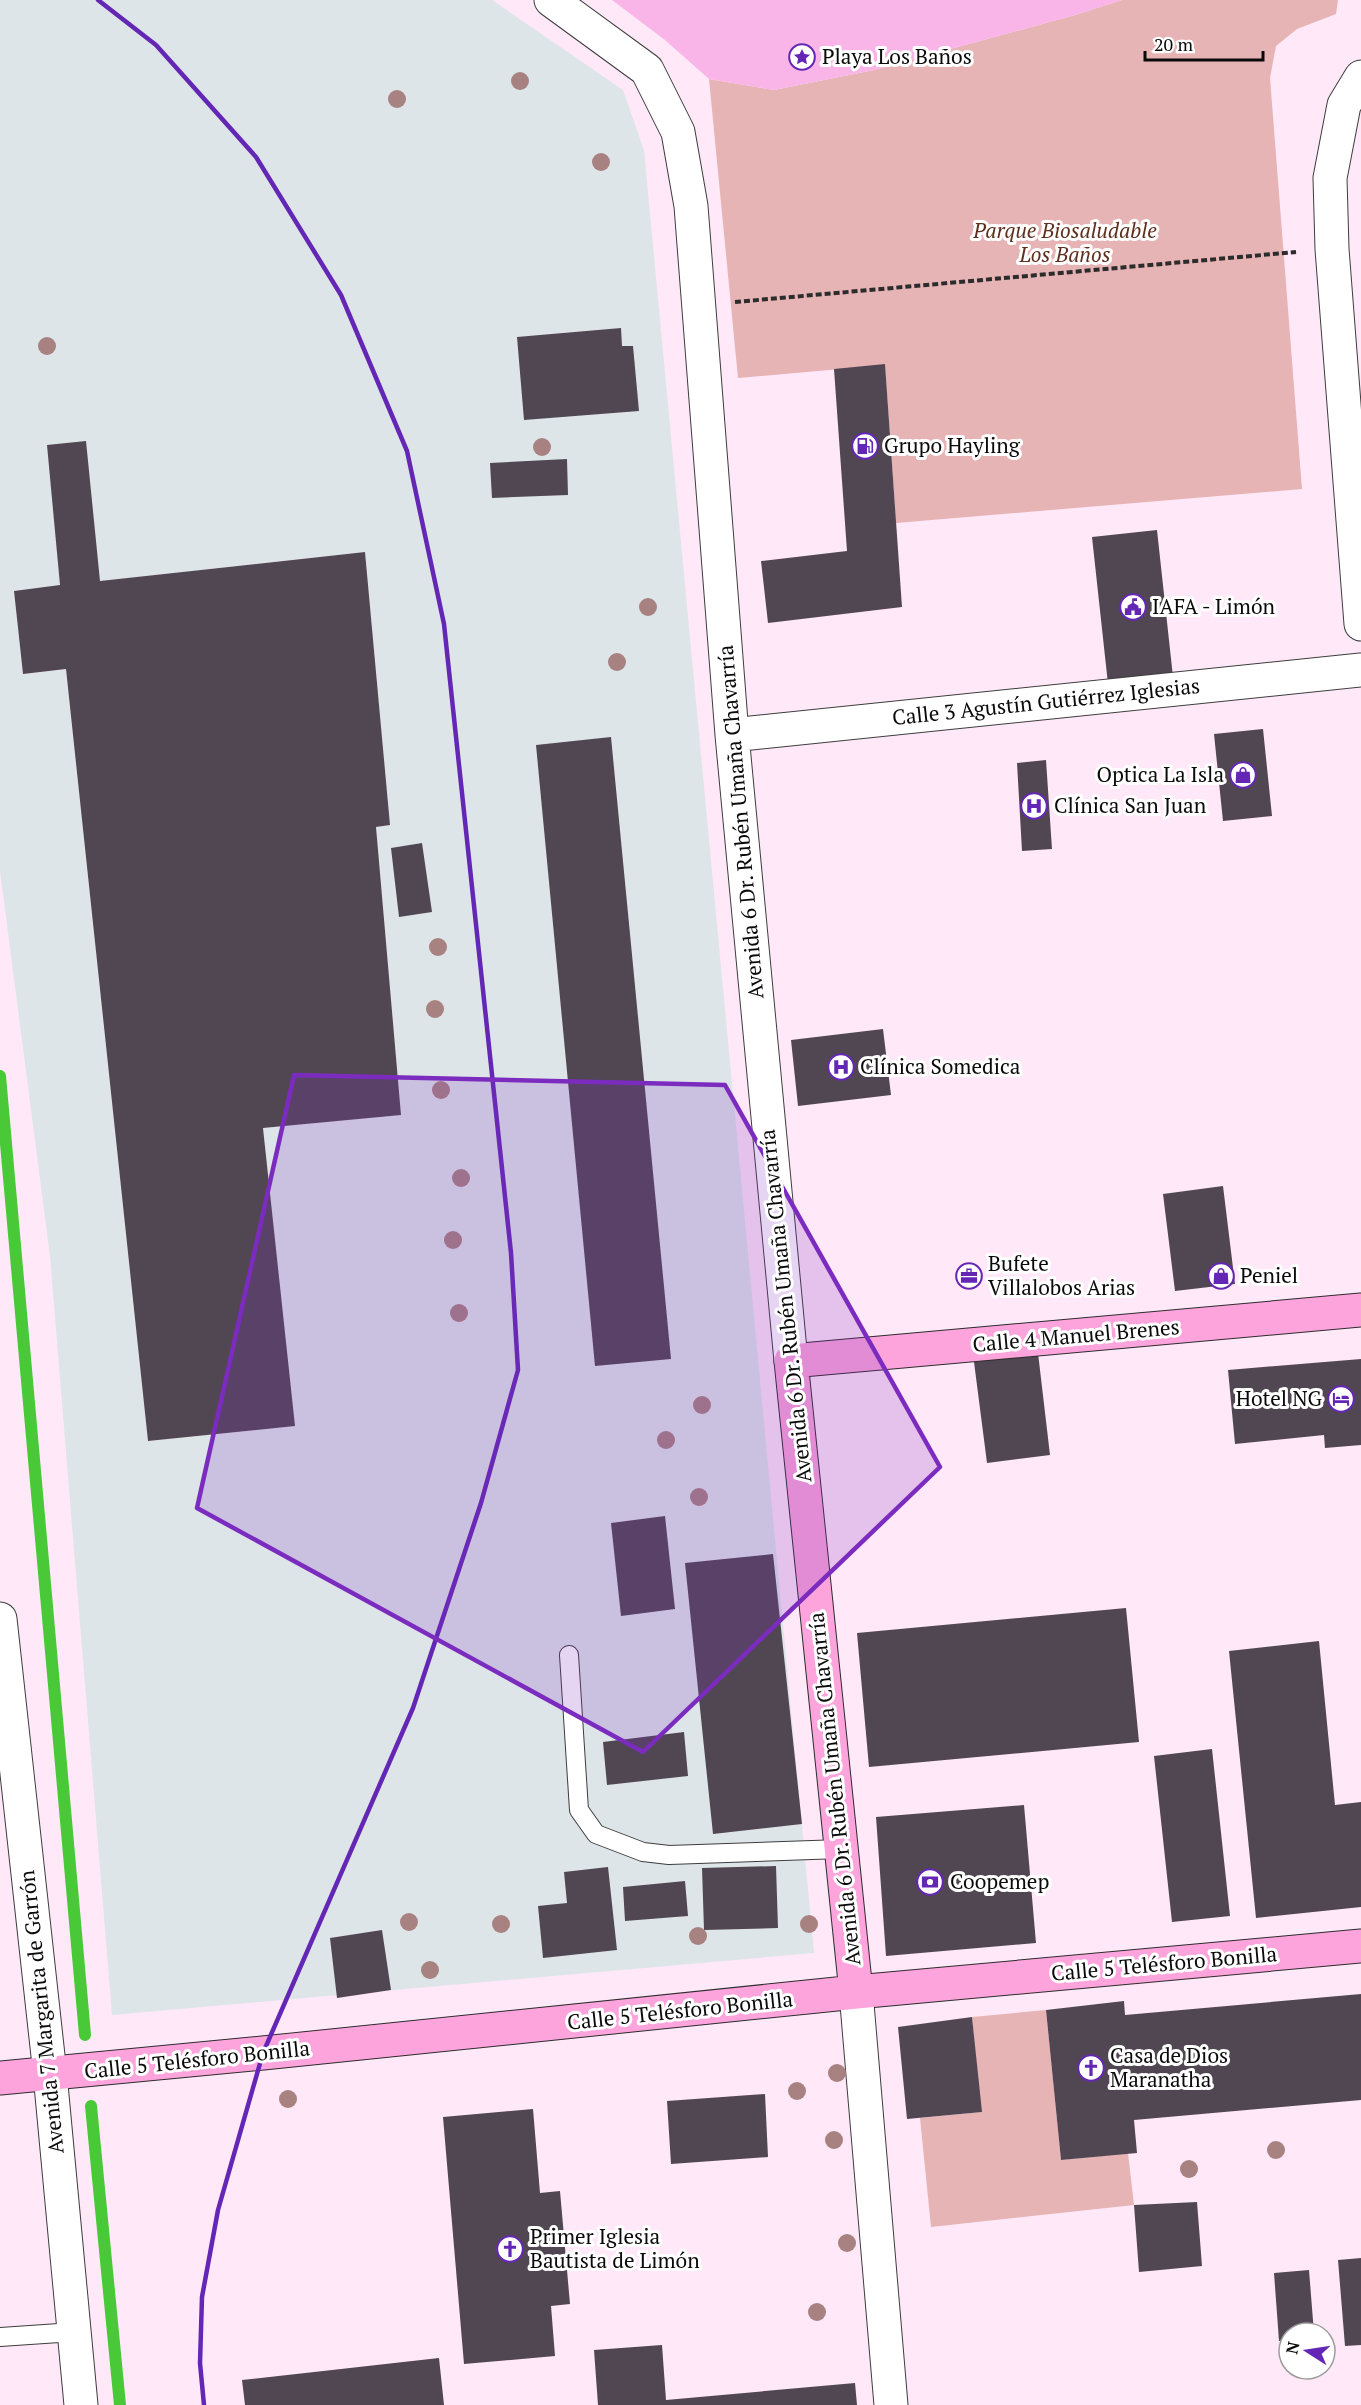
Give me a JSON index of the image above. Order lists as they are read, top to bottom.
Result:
{
  "streets": {
    "main road": ["Avenida 6 Dr. Rubén Umaña Chavarría", "Calle 4 Manuel Brenes", "Calle 5 Telésforo Bonilla"],
    "street": ["Calle 3 Agustín Gutiérrez Iglesias", "Avenida 7 Margarita de Garrón"]
  },
  "crossings": [
    ["Calle 3 Agustín Gutiérrez Iglesias", "Avenida 6 Dr. Rubén Umaña Chavarría"],
    ["Avenida 6 Dr. Rubén Umaña Chavarría", "Calle 4 Manuel Brenes"],
    ["Avenida 6 Dr. Rubén Umaña Chavarría", "Calle 5 Telésforo Bonilla"],
    ["Calle 5 Telésforo Bonilla", "Avenida 7 Margarita de Garrón"]
  ],
  "parks": ["Parque Biosaludable Los Baños"],
  "places": {
    "place": ["Playa Los Baños"],
    "fuel station": ["Grupo Hayling"],
    "public building": ["IAFA - Limón"],
    "shop": ["Optica La Isla", "Peniel"],
    "hospital": ["Clínica San Juan", "Clínica Somedica"],
    "office": ["Bufete Villalobos Arias"],
    "hotel": ["Hotel NG"],
    "bank": ["Coopemep"],
    "church": ["Casa de Dios Maranatha", "Primer Iglesia Bautista de Limón"]
  },
  "scale_bar": "20 m",
  "north": "left"
}
